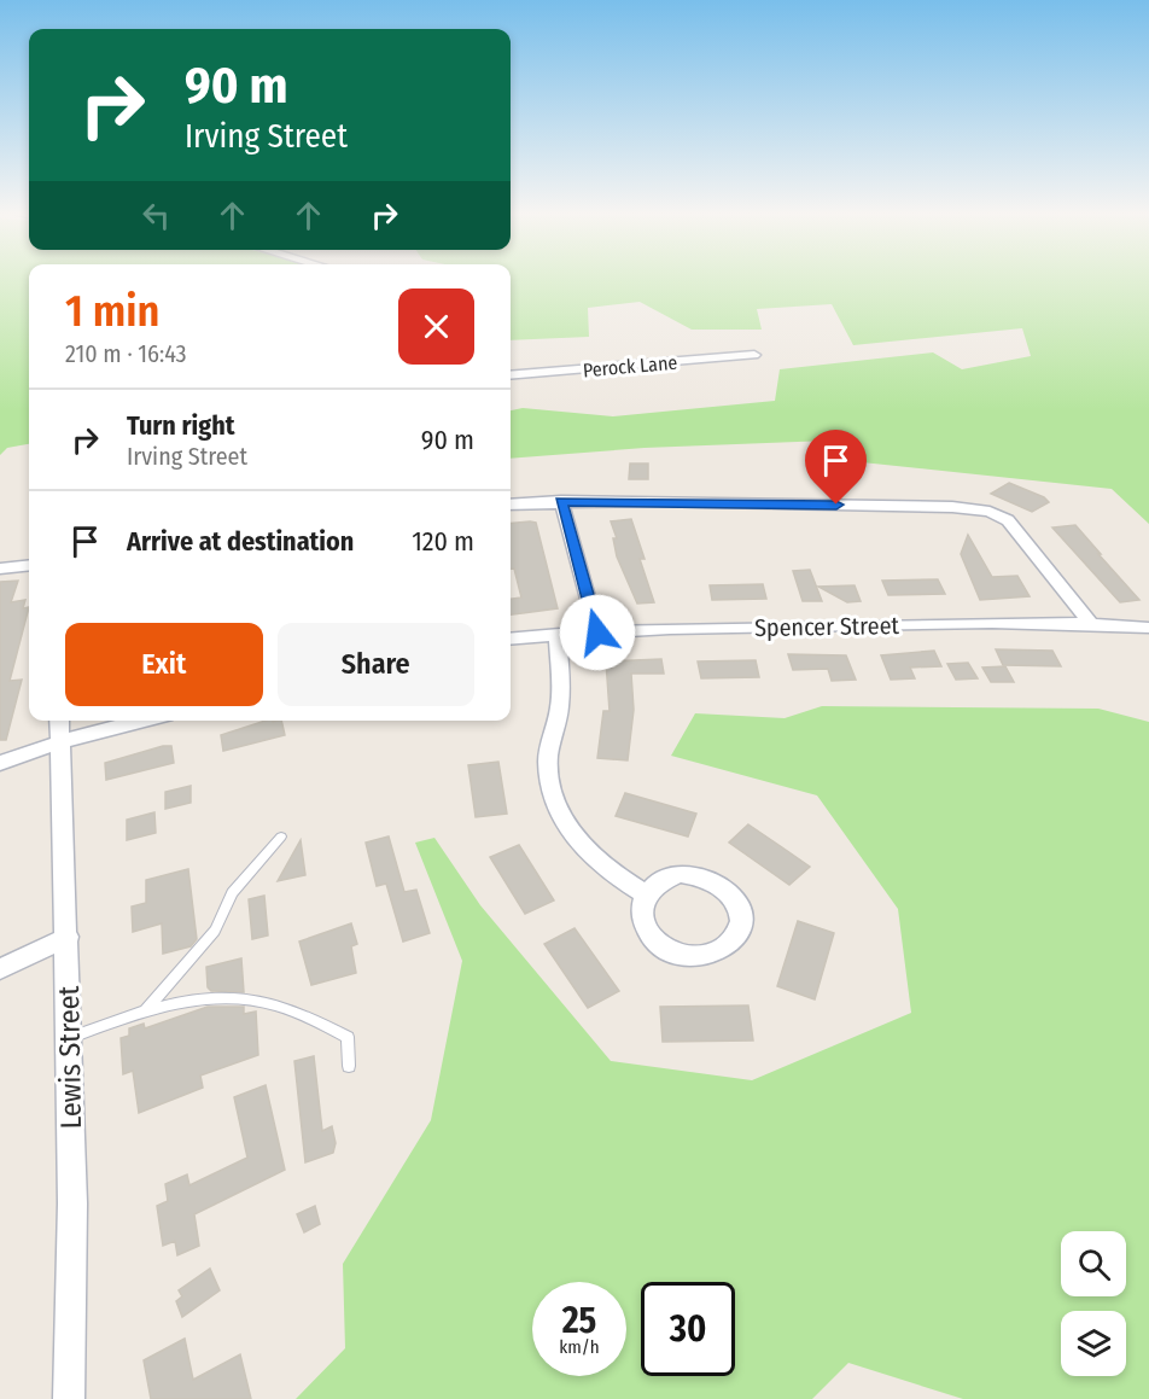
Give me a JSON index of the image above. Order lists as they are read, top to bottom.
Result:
{
  "streets": {
    "street": ["Perock Lane", "Spencer Street", "Lewis Street"]
  },
  "page": {
    "turn": ["90 m", "Irving Street"],
    "heading": ["1 min", "210 m · 16:43"],
    "list": [
      {
        "name": "Turn right",
        "note": "Irving Street",
        "value": "90 m"
      },
      {
        "name": "Arrive at destination",
        "value": "120 m"
      }
    ],
    "buttons": ["Exit", "Share"],
    "speed": "25 km/h",
    "limit": "30"
  }
}
